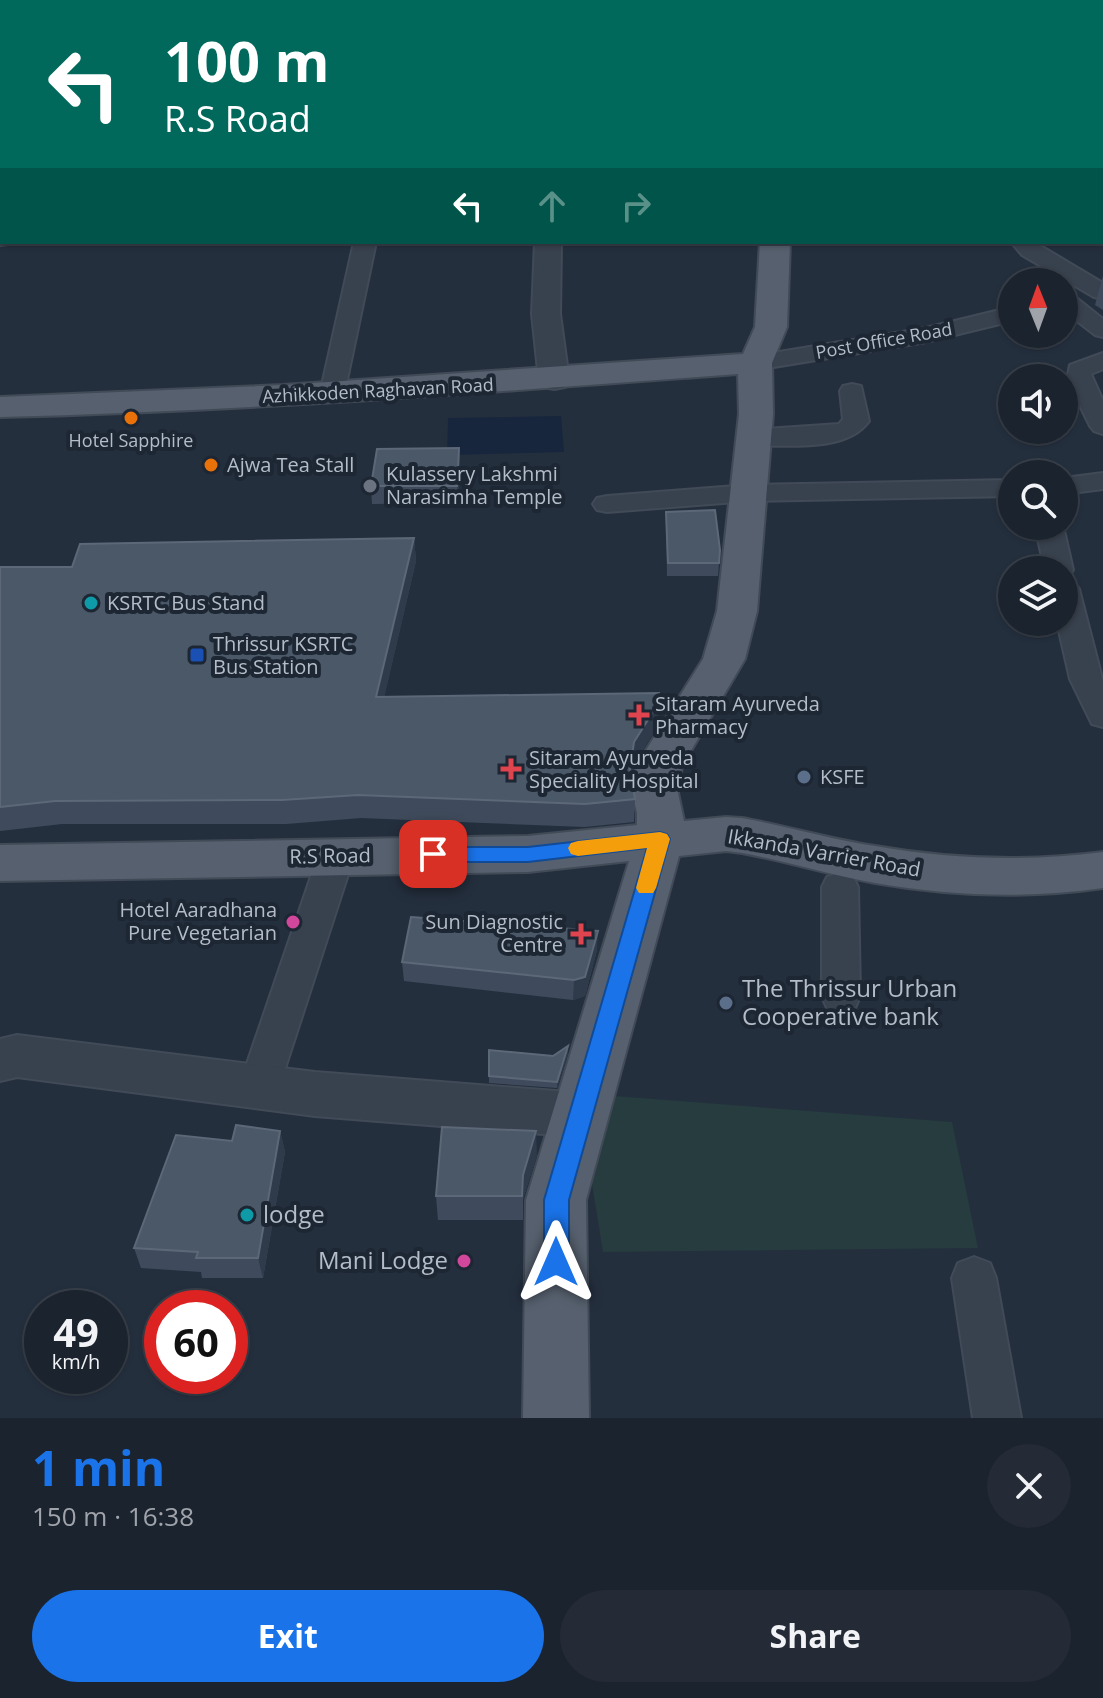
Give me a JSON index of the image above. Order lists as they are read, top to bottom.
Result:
{
  "streets": {
    "main road": ["Azhikkoden Raghavan Road", "Ikkanda Varrier Road", "R.S Road"],
    "street": ["Post Office Road"]
  },
  "crossings": [
    ["Post Office Road", "Azhikkoden Raghavan Road"],
    ["Ikkanda Varrier Road", "R.S Road"]
  ],
  "places": {
    "other": [
      "Hotel Sapphire",
      "Ajwa Tea Stall",
      "Kulassery Lakshmi Narasimha Temple",
      "KSRTC Bus Stand",
      "KSFE",
      "Hotel Aaradhana Pure Vegetarian",
      "The Thrissur Urban Cooperative bank",
      "lodge",
      "Mani Lodge"
    ],
    "transit": ["Thrissur KSRTC Bus Station"],
    "health": ["Sitaram Ayurveda Pharmacy", "Sitaram Ayurveda Speciality Hospital", "Sun Diagnostic Centre"]
  },
  "north": "top",
  "page": {
    "turn": ["100 m", "R.S Road"],
    "speed": "49 km/h",
    "limit": "60",
    "heading": ["1 min", "150 m · 16:38"],
    "buttons": ["Exit", "Share"]
  }
}
